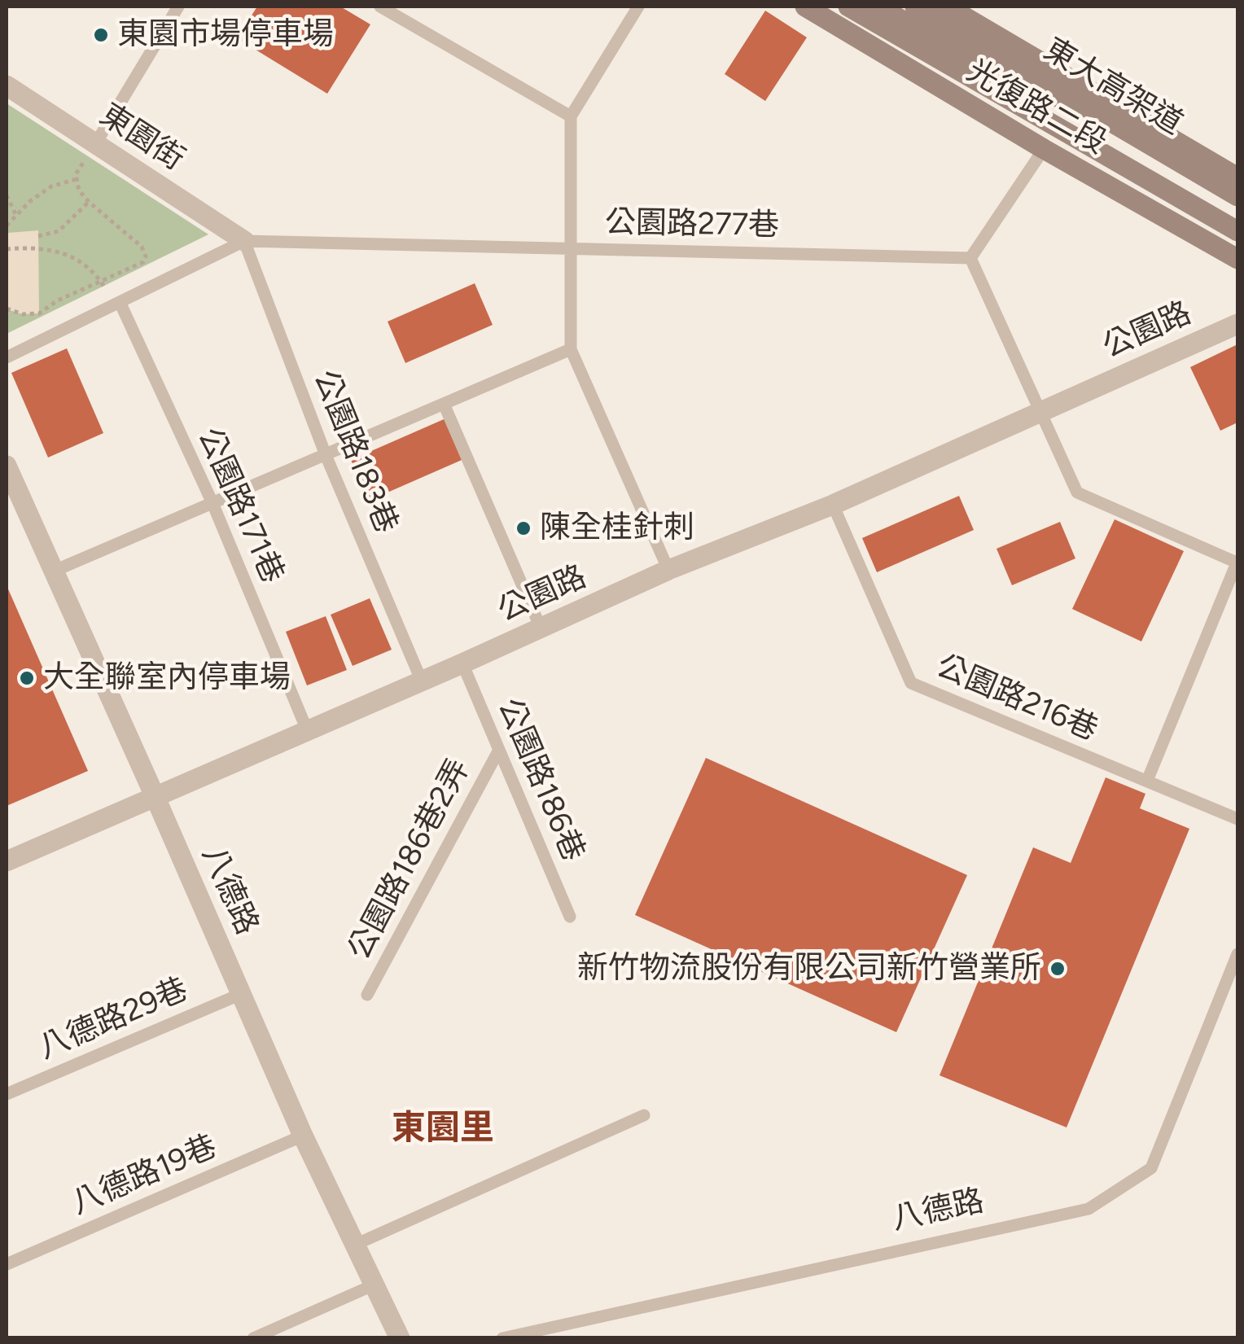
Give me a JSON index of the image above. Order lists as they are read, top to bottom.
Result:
{
  "streets": {
    "main road": ["東大高架道", "光復路二段"],
    "street": ["東園街", "公園路", "八德路"],
    "lane": [
      "公園路277巷",
      "公園路183巷",
      "公園路171巷",
      "公園路216巷",
      "公園路186巷",
      "公園路186巷2弄",
      "八德路29巷",
      "八德路19巷"
    ]
  },
  "crossings": [
    ["東園街", "公園路277巷"],
    ["東園街", "公園路183巷"],
    ["公園路277巷", "公園路183巷"],
    ["公園路", "公園路183巷"],
    ["公園路", "公園路171巷"],
    ["公園路", "公園路216巷"],
    ["公園路", "公園路186巷"],
    ["公園路", "八德路"],
    ["公園路186巷", "公園路186巷2弄"],
    ["八德路", "八德路29巷"],
    ["八德路", "八德路19巷"]
  ],
  "districts": ["東園里"],
  "places": [
    "東園市場停車場",
    "陳全桂針刺",
    "大全聯室內停車場",
    "新竹物流股份有限公司新竹營業所"
  ]
}
